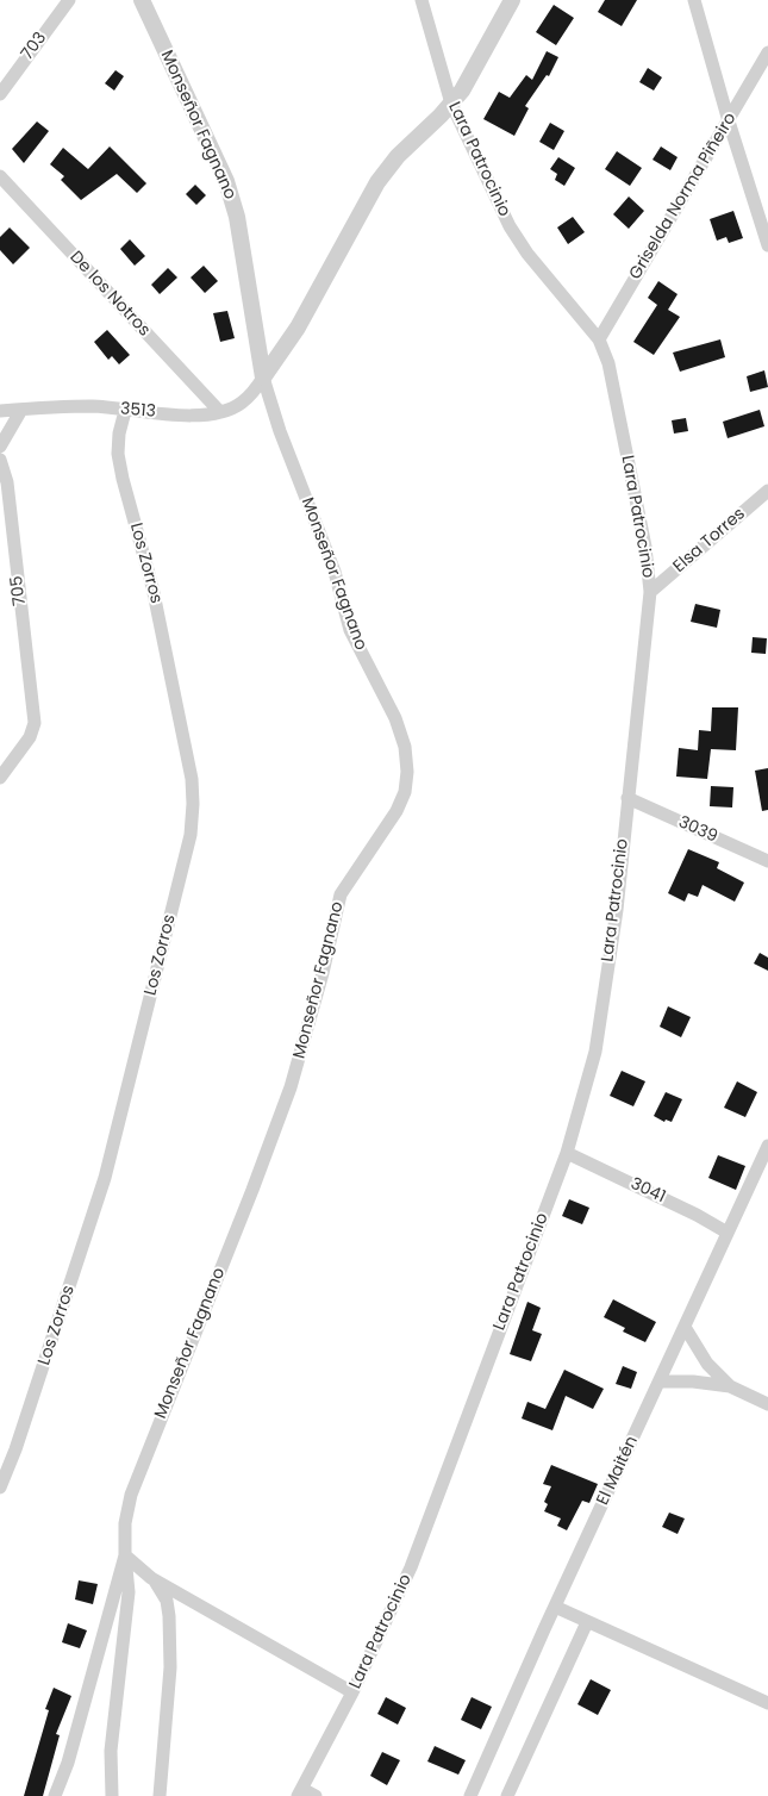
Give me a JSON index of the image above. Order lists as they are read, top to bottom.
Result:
{
  "streets": {
    "street": [
      "703",
      "Monseñor Fagnano",
      "Lara Patrocinio",
      "Griselda Norma Piñeiro",
      "De los Notros",
      "3513",
      "Elsa Torres",
      "Los Zorros",
      "705",
      "3039",
      "3041",
      "El Maitén"
    ]
  },
  "crossings": [
    ["Monseñor Fagnano", "3513"],
    ["Lara Patrocinio", "Griselda Norma Piñeiro"],
    ["Lara Patrocinio", "Elsa Torres"],
    ["Lara Patrocinio", "3039"],
    ["Lara Patrocinio", "3041"],
    ["De los Notros", "3513"],
    ["3513", "Los Zorros"],
    ["3041", "El Maitén"]
  ]
}
